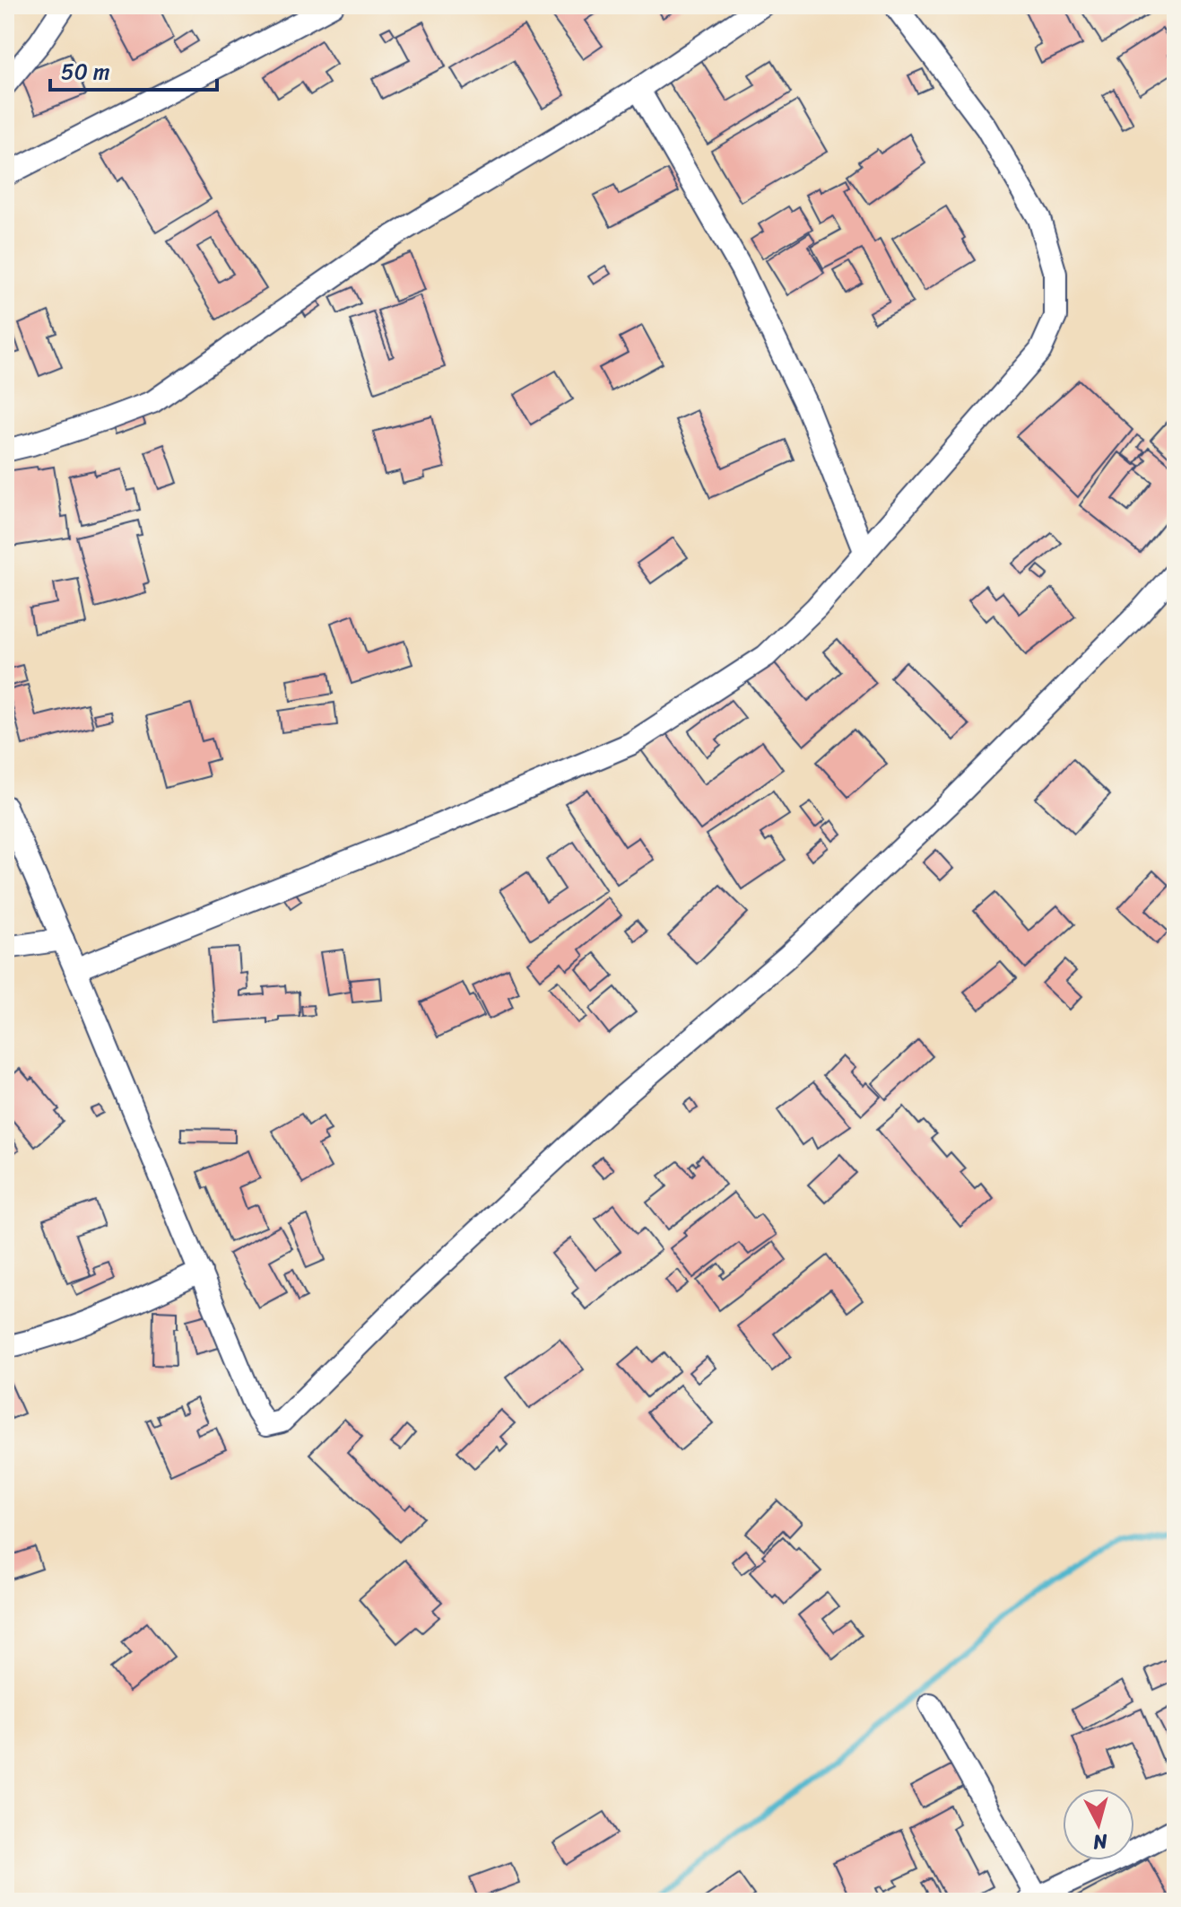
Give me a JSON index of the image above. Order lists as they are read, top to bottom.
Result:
{
  "scale_bar": "50 m",
  "north": "bottom"
}
